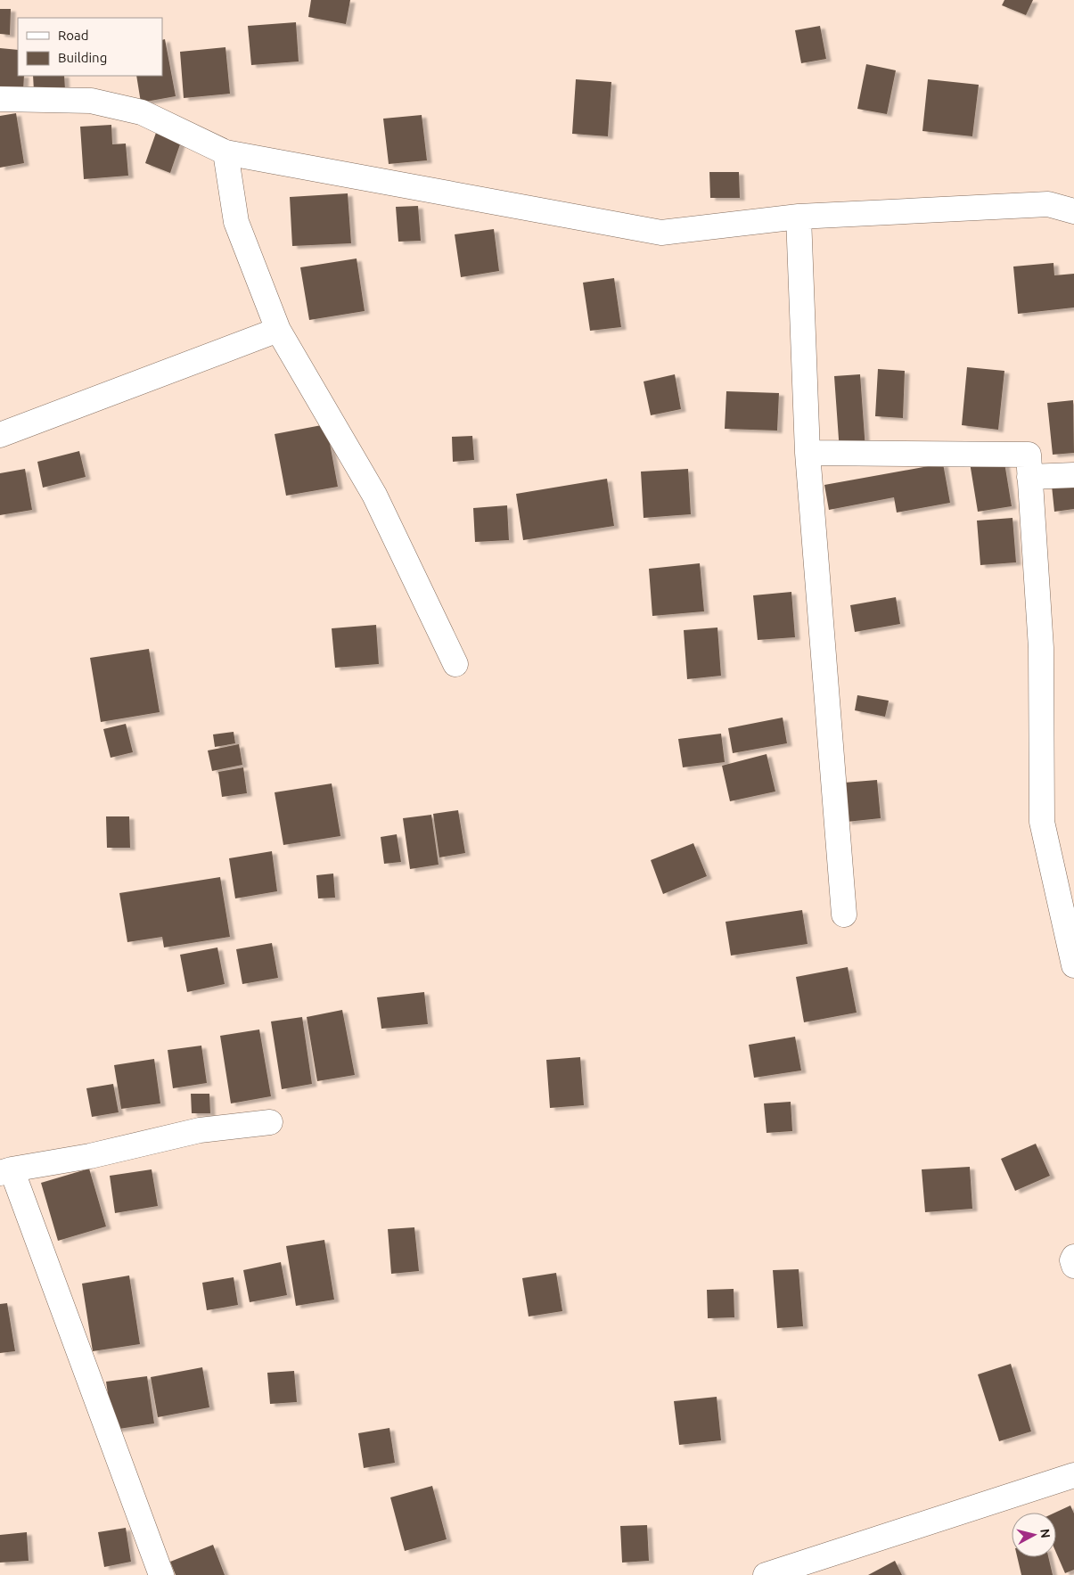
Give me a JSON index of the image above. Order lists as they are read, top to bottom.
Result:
{
  "legend": ["Road", "Building"],
  "north": "right"
}
